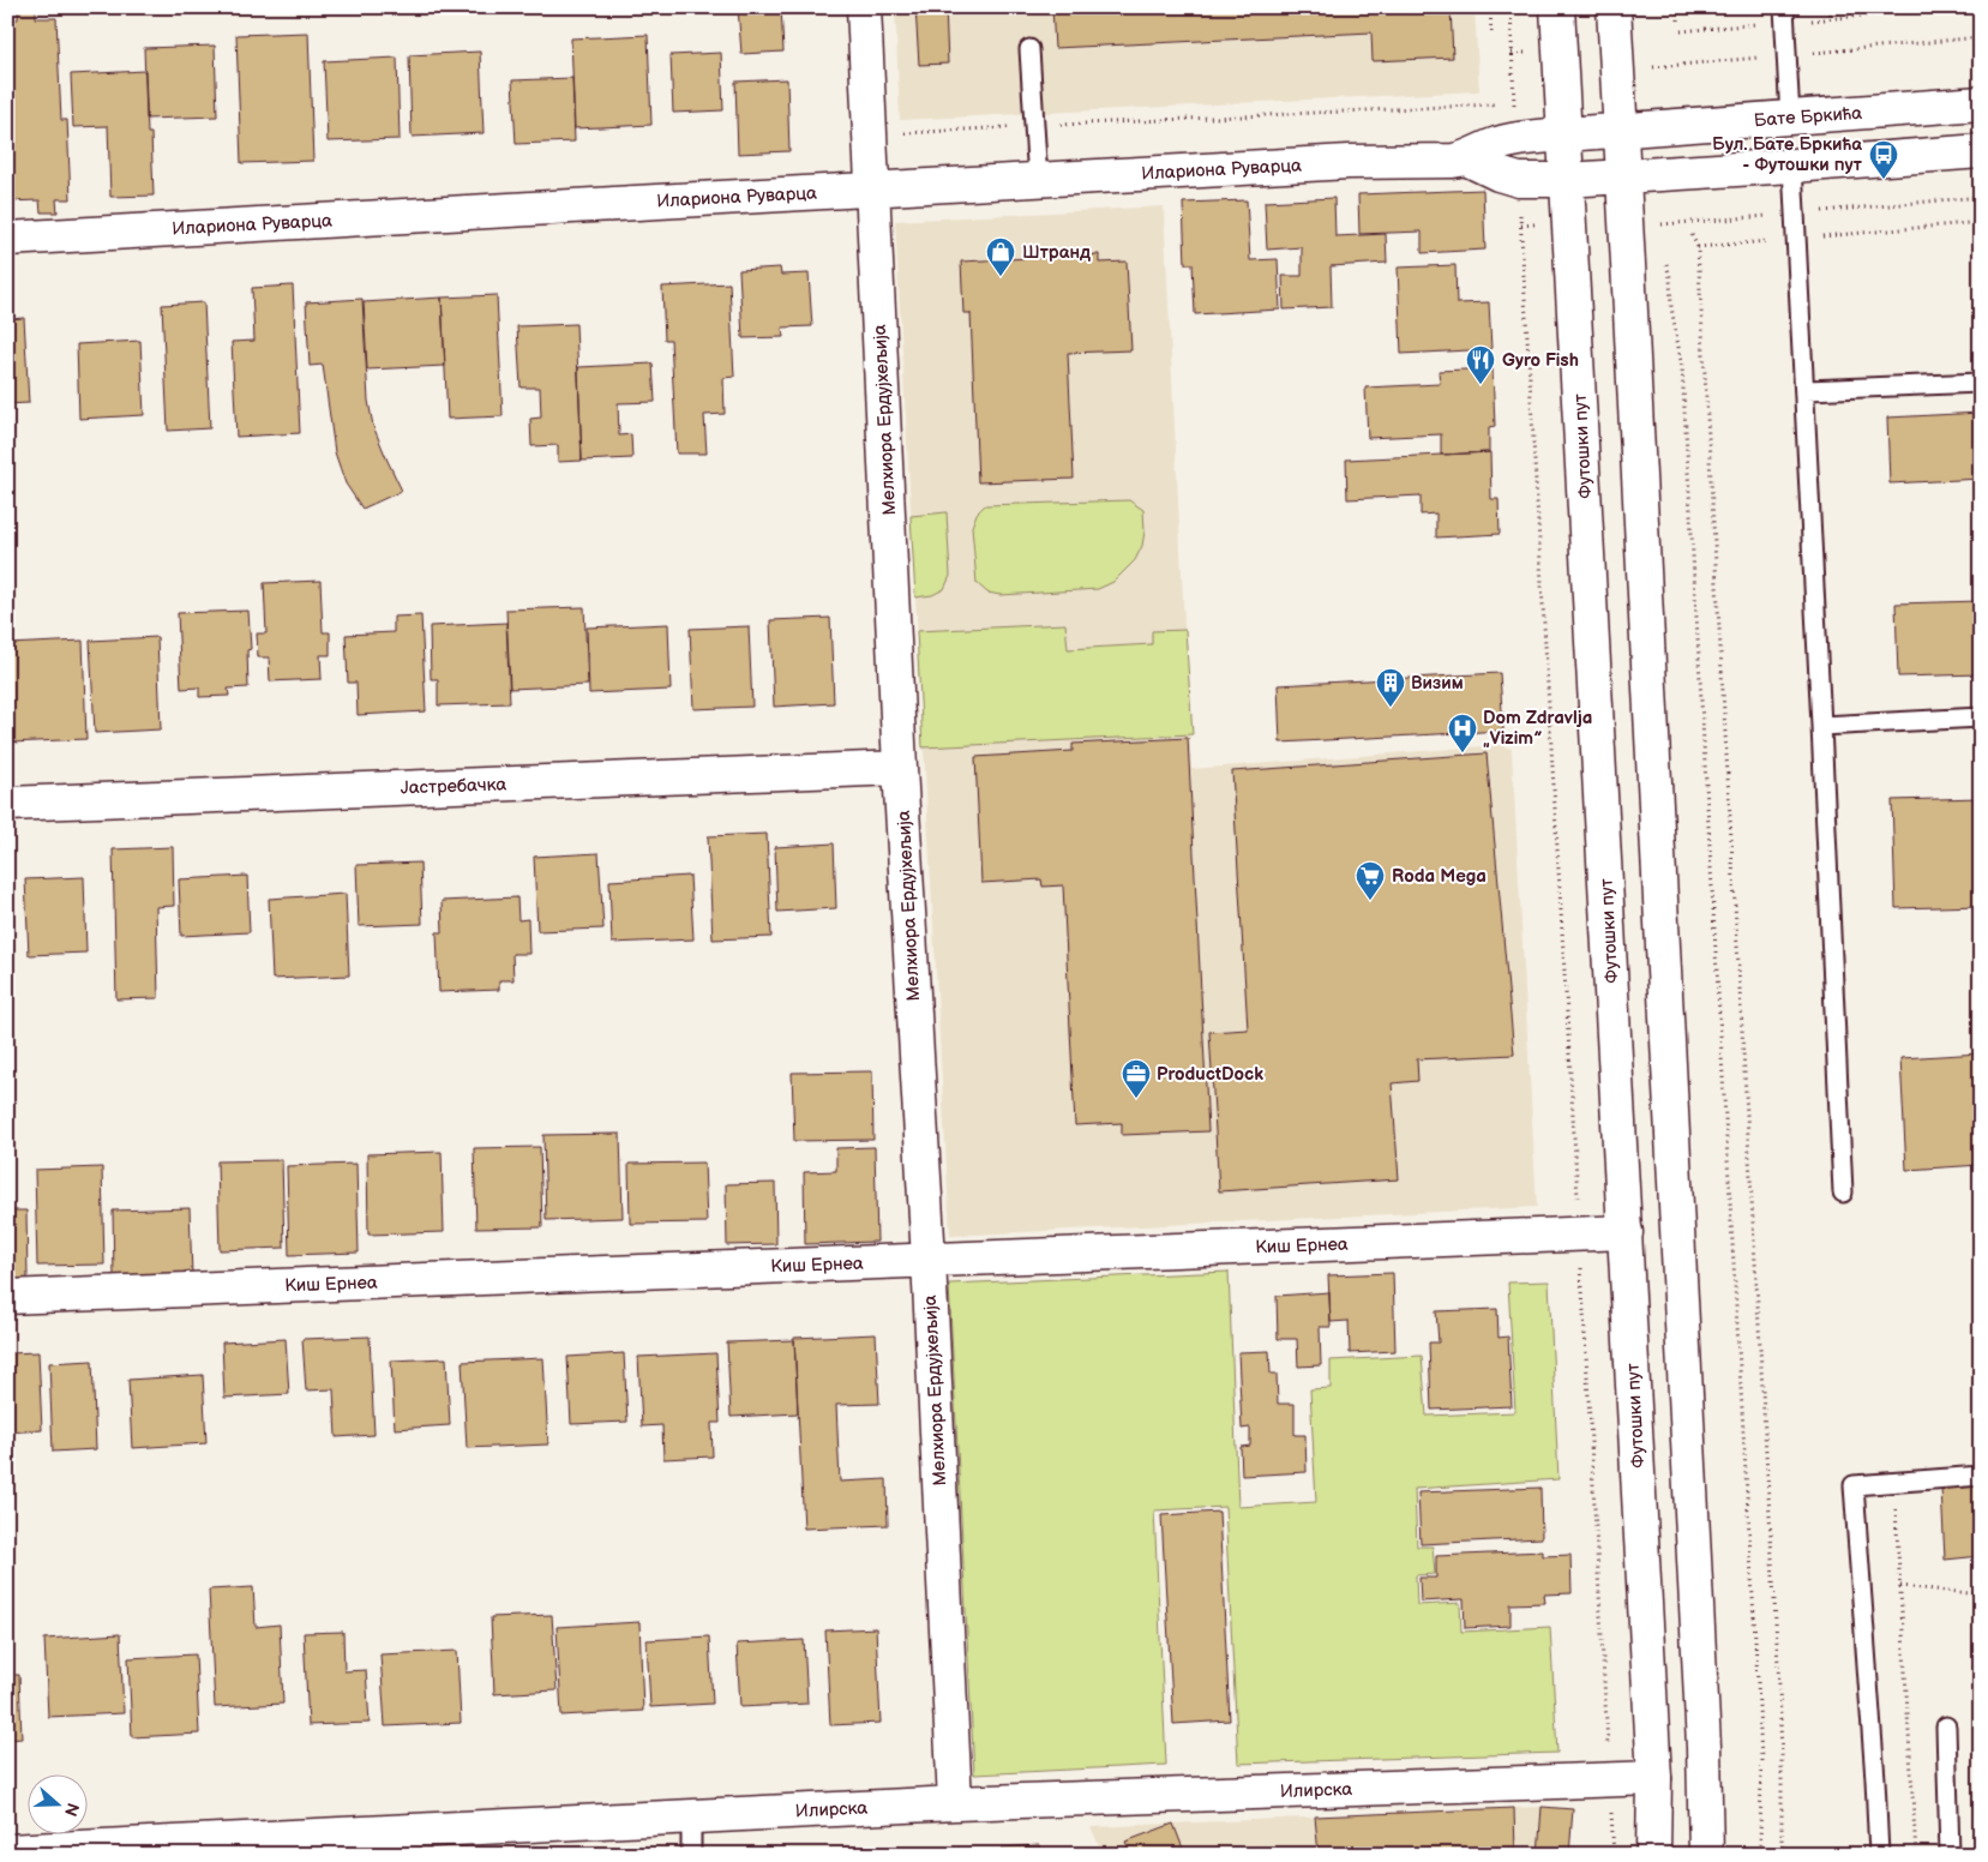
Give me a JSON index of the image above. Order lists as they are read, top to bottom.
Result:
{
  "streets": {
    "street": [
      "Бате Бркића",
      "Илариона Руварца",
      "Мелхиора Ердујхељија",
      "Футошки пут",
      "Јастребачка",
      "Киш Ернеа",
      "Илирска"
    ]
  },
  "crossings": [
    ["Бате Бркића", "Илариона Руварца"],
    ["Бате Бркића", "Футошки пут"],
    ["Илариона Руварца", "Мелхиора Ердујхељија"],
    ["Мелхиора Ердујхељија", "Јастребачка"],
    ["Мелхиора Ердујхељија", "Киш Ернеа"],
    ["Мелхиора Ердујхељија", "Илирска"],
    ["Футошки пут", "Киш Ернеа"],
    ["Футошки пут", "Илирска"]
  ],
  "places": {
    "bus stop": ["Бул. Бате Бркића - Футошки пут"],
    "shop": ["Штранд"],
    "restaurant": ["Gyro Fish"],
    "building": ["Визим"],
    "hospital": ["Dom Zdravlja „Vizim”"],
    "supermarket": ["Roda Mega"],
    "office": ["ProductDock"]
  },
  "north": "right"
}
